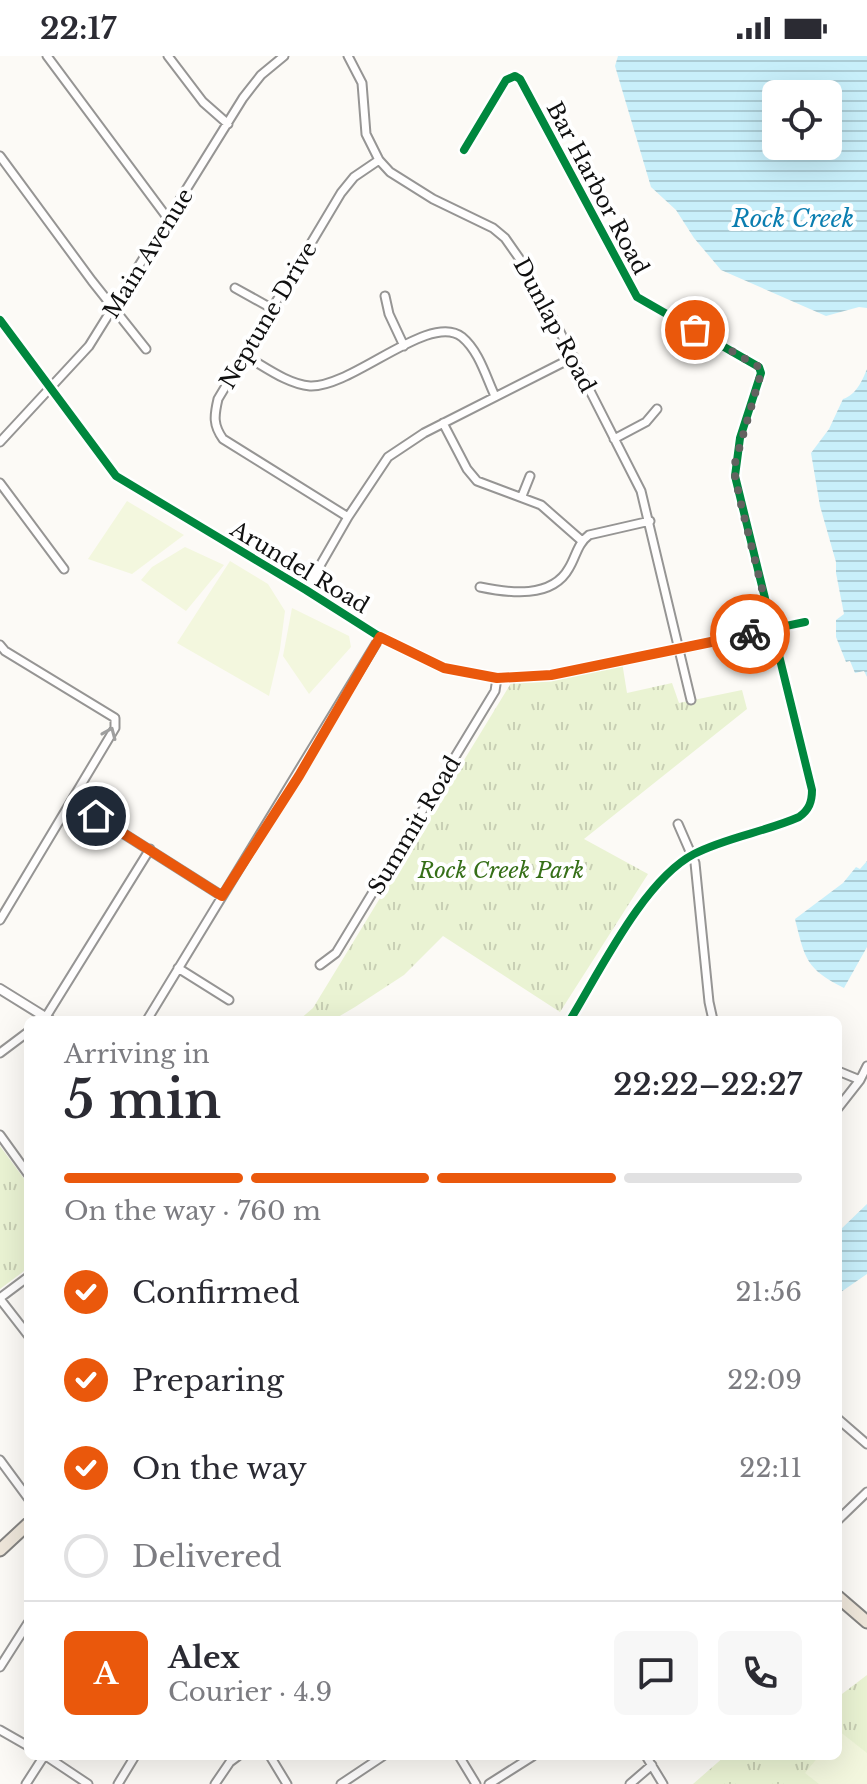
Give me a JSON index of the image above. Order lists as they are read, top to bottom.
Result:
{
  "streets": {
    "street": [
      "Bar Harbor Road",
      "Main Avenue",
      "Neptune Drive",
      "Dunlap Road",
      "Arundel Road",
      "Summit Road"
    ]
  },
  "crossings": [
    ["Bar Harbor Road", "Arundel Road"],
    ["Main Avenue", "Arundel Road"],
    ["Neptune Drive", "Dunlap Road"],
    ["Dunlap Road", "Arundel Road"],
    ["Arundel Road", "Summit Road"]
  ],
  "water": ["Rock Creek"],
  "parks": ["Rock Creek Park"],
  "page": {
    "status": "22:17",
    "heading": ["5 min", "Arriving in", "22:22–22:27"],
    "panel": ["Alex", "Courier · 4.9"],
    "bar": "On the way · 760 m",
    "list": [
      ["Confirmed", "21:56"],
      ["Preparing", "22:09"],
      ["On the way", "22:11"],
      "Delivered"
    ],
    "round": "A"
  }
}
